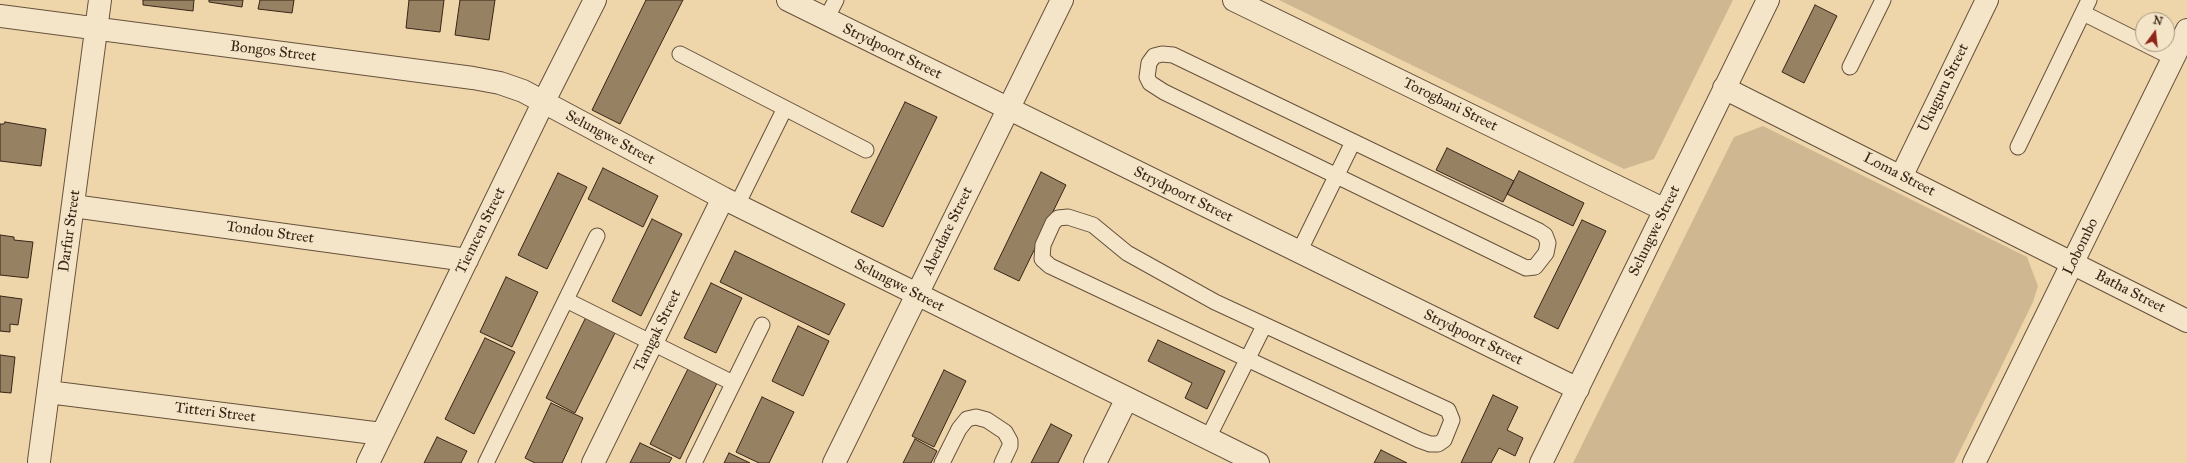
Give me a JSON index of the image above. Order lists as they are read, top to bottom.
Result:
{
  "streets": {
    "street": [
      "Bongos Street",
      "Strydpoort Street",
      "Ukuguru Street",
      "Torogbani Street",
      "Selungwe Street",
      "Loma Street",
      "Darfur Street",
      "Tiemcen Street",
      "Aberdare Street",
      "Tondou Street",
      "Lobombo",
      "Batha Street",
      "Tamgak Street",
      "Titteri Street"
    ]
  },
  "crossings": [
    ["Bongos Street", "Selungwe Street"],
    ["Bongos Street", "Darfur Street"],
    ["Bongos Street", "Tiemcen Street"],
    ["Strydpoort Street", "Selungwe Street"],
    ["Strydpoort Street", "Aberdare Street"],
    ["Ukuguru Street", "Loma Street"],
    ["Torogbani Street", "Selungwe Street"],
    ["Selungwe Street", "Loma Street"],
    ["Selungwe Street", "Tiemcen Street"],
    ["Selungwe Street", "Aberdare Street"],
    ["Selungwe Street", "Tamgak Street"],
    ["Loma Street", "Lobombo"],
    ["Loma Street", "Batha Street"],
    ["Darfur Street", "Tondou Street"],
    ["Darfur Street", "Titteri Street"],
    ["Tiemcen Street", "Tondou Street"],
    ["Tiemcen Street", "Titteri Street"],
    ["Lobombo", "Batha Street"]
  ],
  "north": "top"
}
